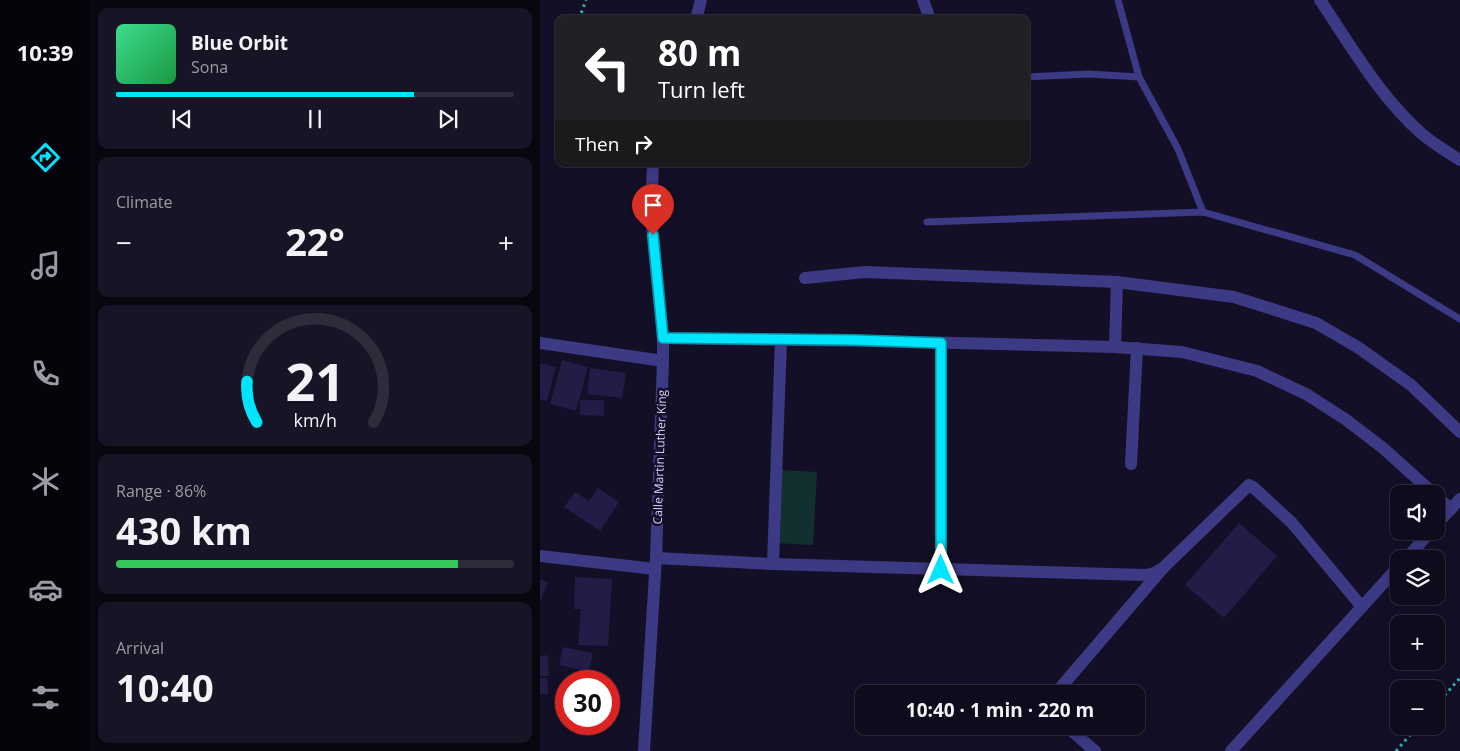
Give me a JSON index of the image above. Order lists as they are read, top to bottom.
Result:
{
  "streets": {
    "street": ["Calle Martin Luther King"]
  },
  "page": {
    "tabs": "10:39",
    "turn": ["80 m", "Turn left"],
    "song": ["Blue Orbit", "Sona"],
    "then": "Then",
    "tile": [
      "Climate",
      ["Range · 86%", "430 km"],
      ["Arrival", "10:40"]
    ],
    "heat": ["−", "22°", "+"],
    "map_buttons": ["+", "−"],
    "limit": "30",
    "trip": "10:40 · 1 min · 220 m",
    "gauge": ["21", "km/h"]
  }
}
